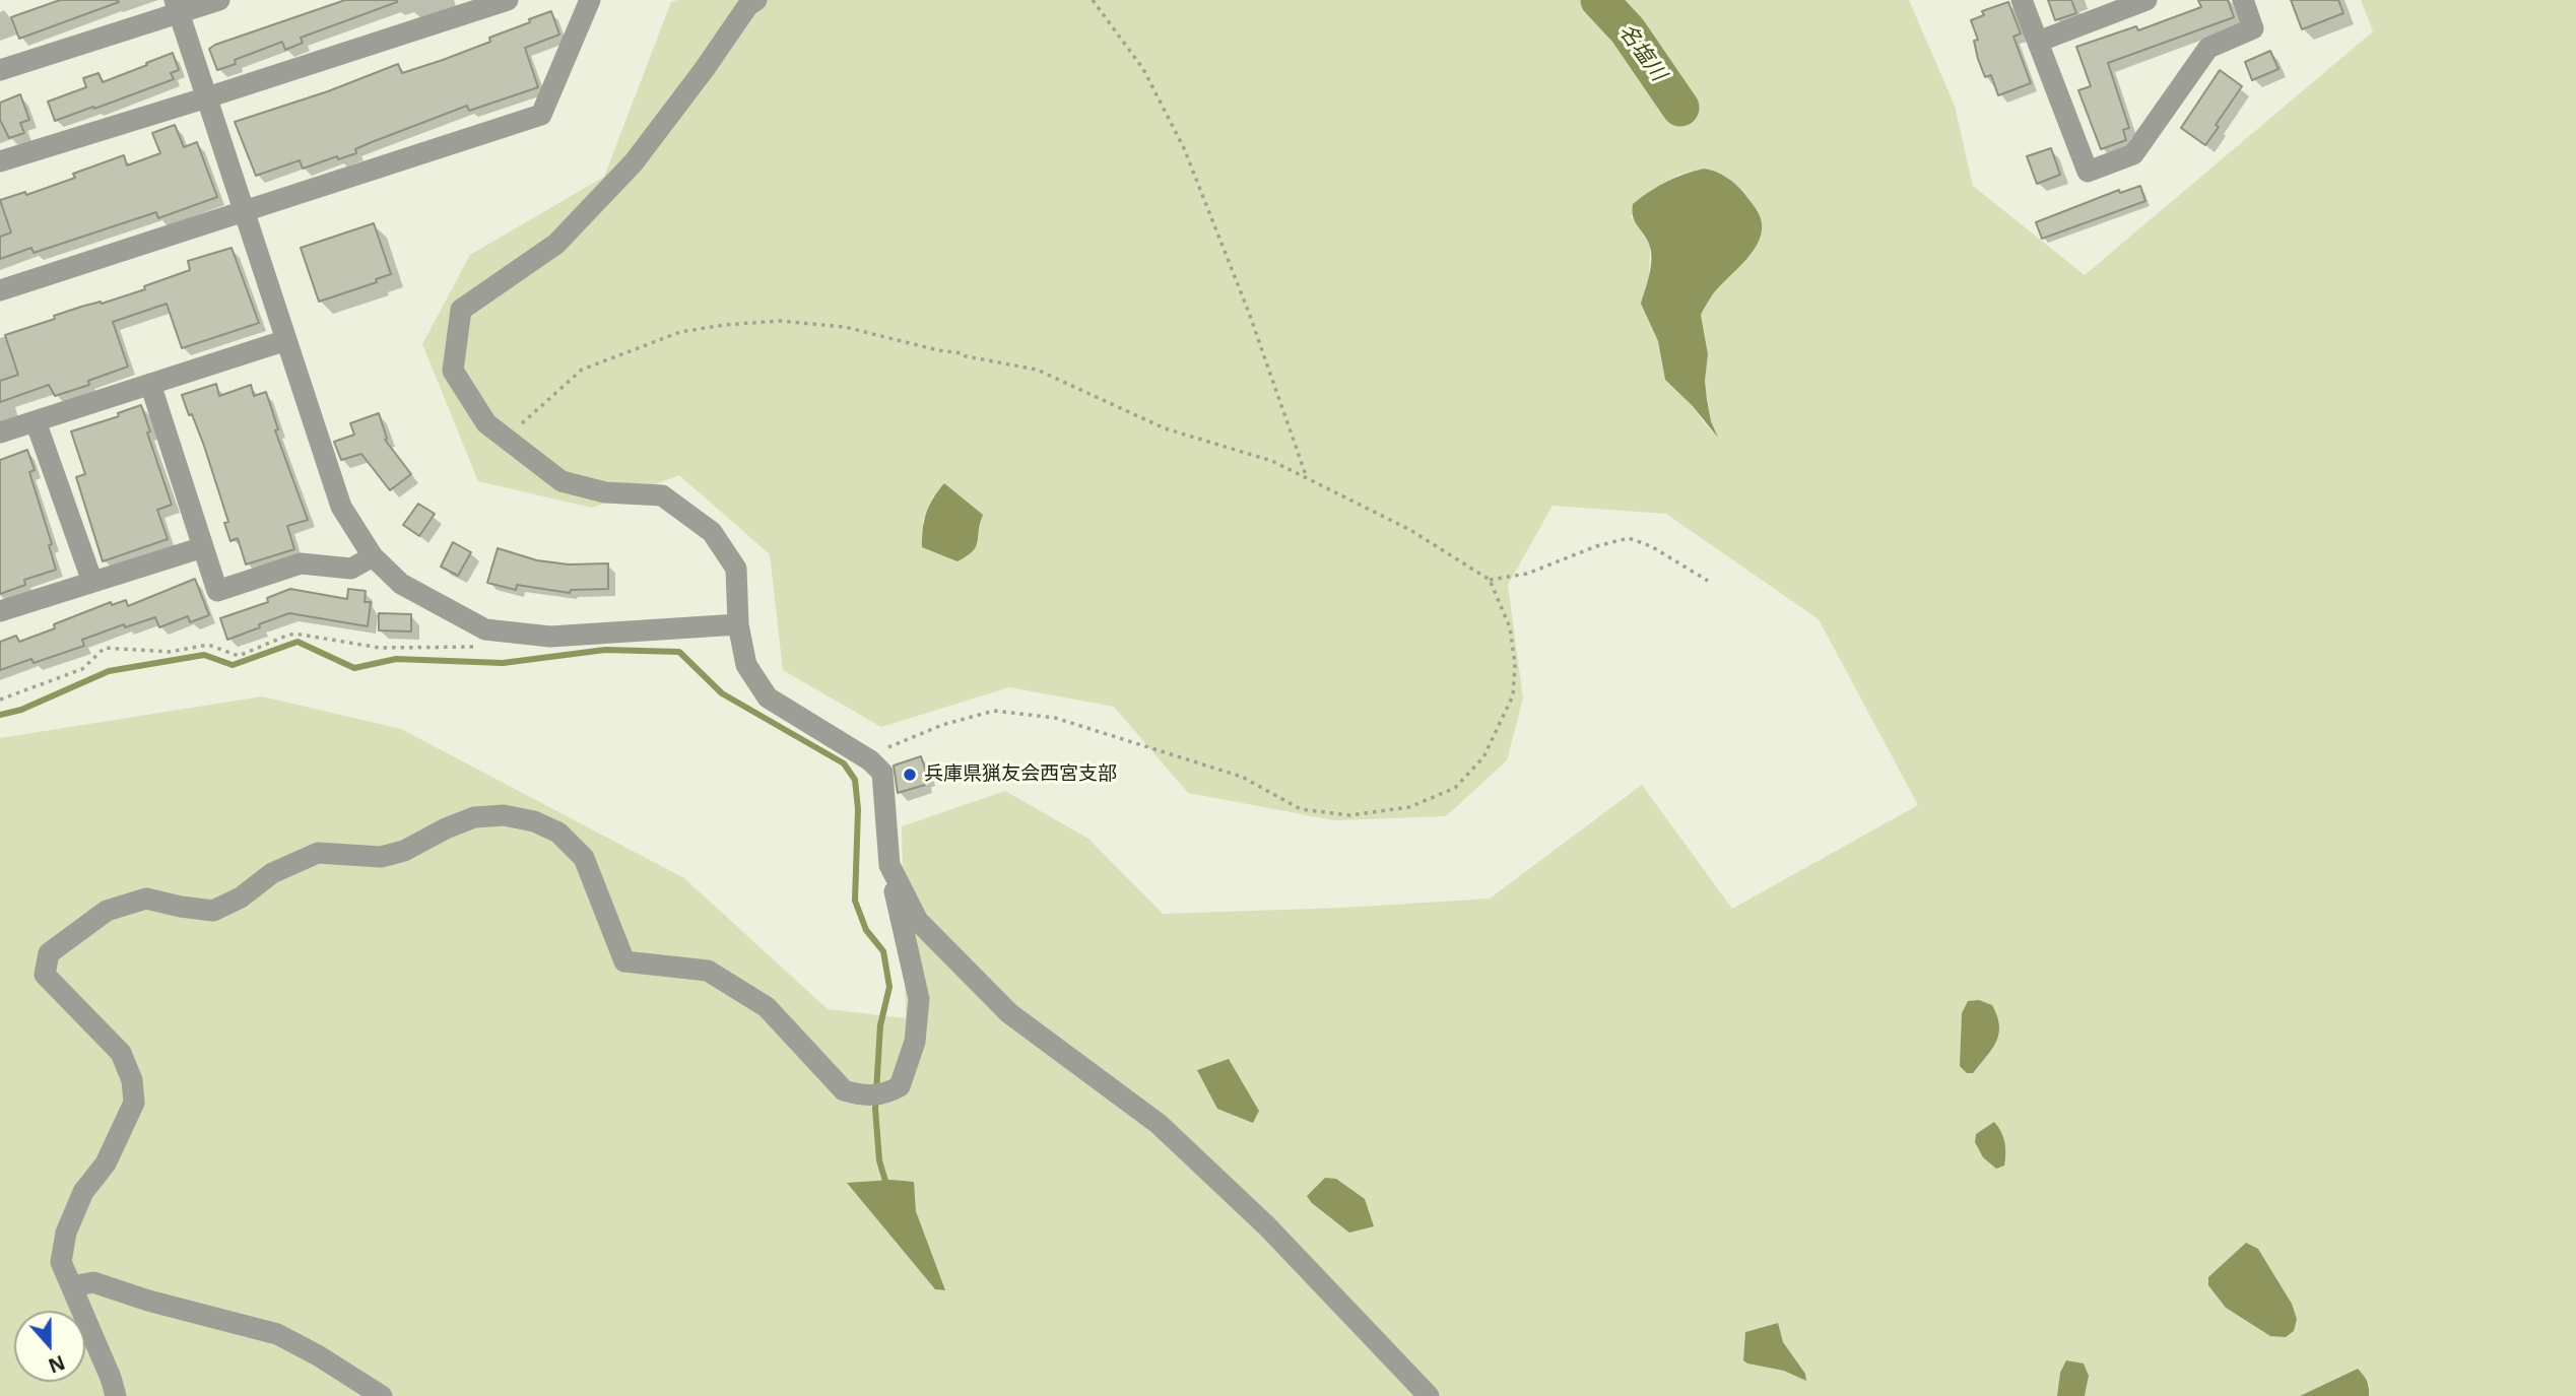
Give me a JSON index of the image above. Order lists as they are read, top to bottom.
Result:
{
  "water": ["名塩川"],
  "places": ["兵庫県猟友会西宮支部"],
  "north": "bottom"
}
